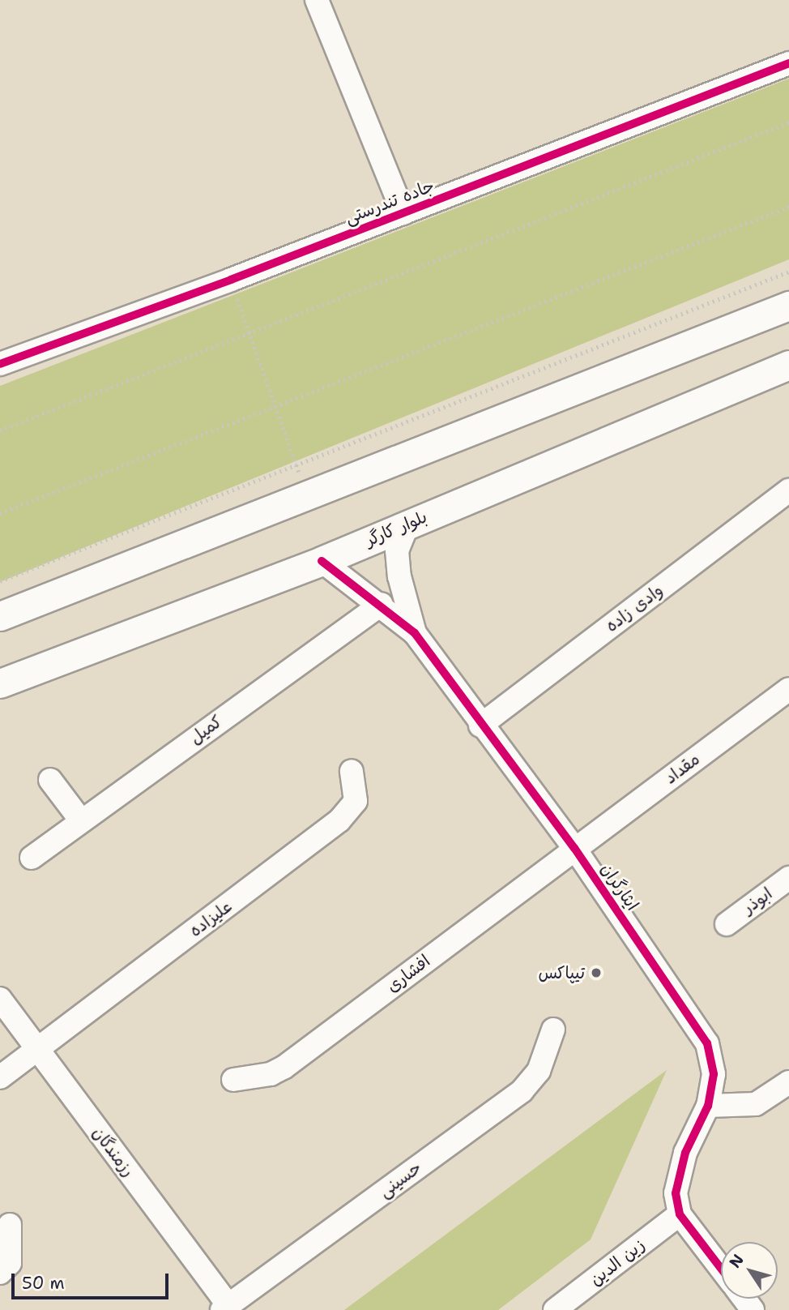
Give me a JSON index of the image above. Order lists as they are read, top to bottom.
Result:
{
  "streets": {
    "main road": ["بلوار کارگر"],
    "street": [
      "جاده تندرستی",
      "وادی زاده",
      "کمیل",
      "مقداد",
      "ایثارگران",
      "ابوذر",
      "علیزاده",
      "افشاری",
      "رزمندگان",
      "حسینی",
      "زین الدین"
    ]
  },
  "crossings": [
    ["بلوار کارگر", "ایثارگران"],
    ["وادی زاده", "ایثارگران"],
    ["کمیل", "ایثارگران"],
    ["مقداد", "ایثارگران"],
    ["مقداد", "افشاری"],
    ["ایثارگران", "افشاری"],
    ["ایثارگران", "زین الدین"],
    ["علیزاده", "رزمندگان"],
    ["رزمندگان", "حسینی"]
  ],
  "places": ["تیپاکس"],
  "scale_bar": "50 m",
  "north": "top left"
}
